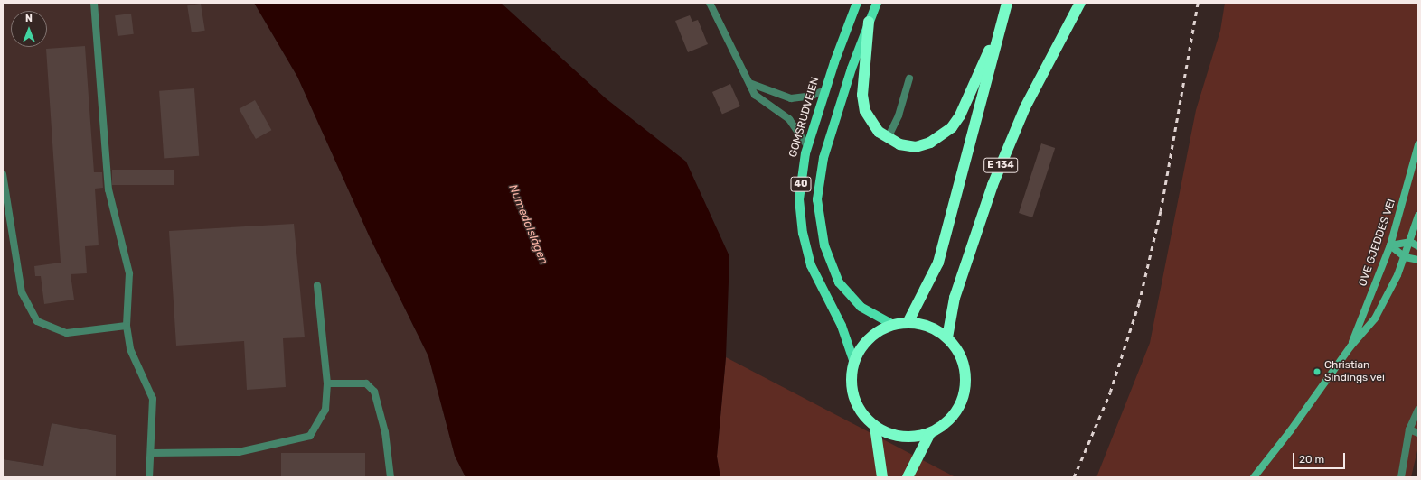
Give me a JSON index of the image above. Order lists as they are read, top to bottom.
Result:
{
  "streets": {
    "highway": ["E 134"],
    "main road": ["GOMSRUDVEIEN", "40"],
    "street": ["OVE GJEDDES VEI"]
  },
  "crossings": [
    ["GOMSRUDVEIEN", "E 134"],
    ["GOMSRUDVEIEN", "40"],
    ["E 134", "40"]
  ],
  "water": ["Numedalslågen"],
  "places": ["Christian Sindings vei"],
  "scale_bar": "20 m",
  "north": "top"
}
